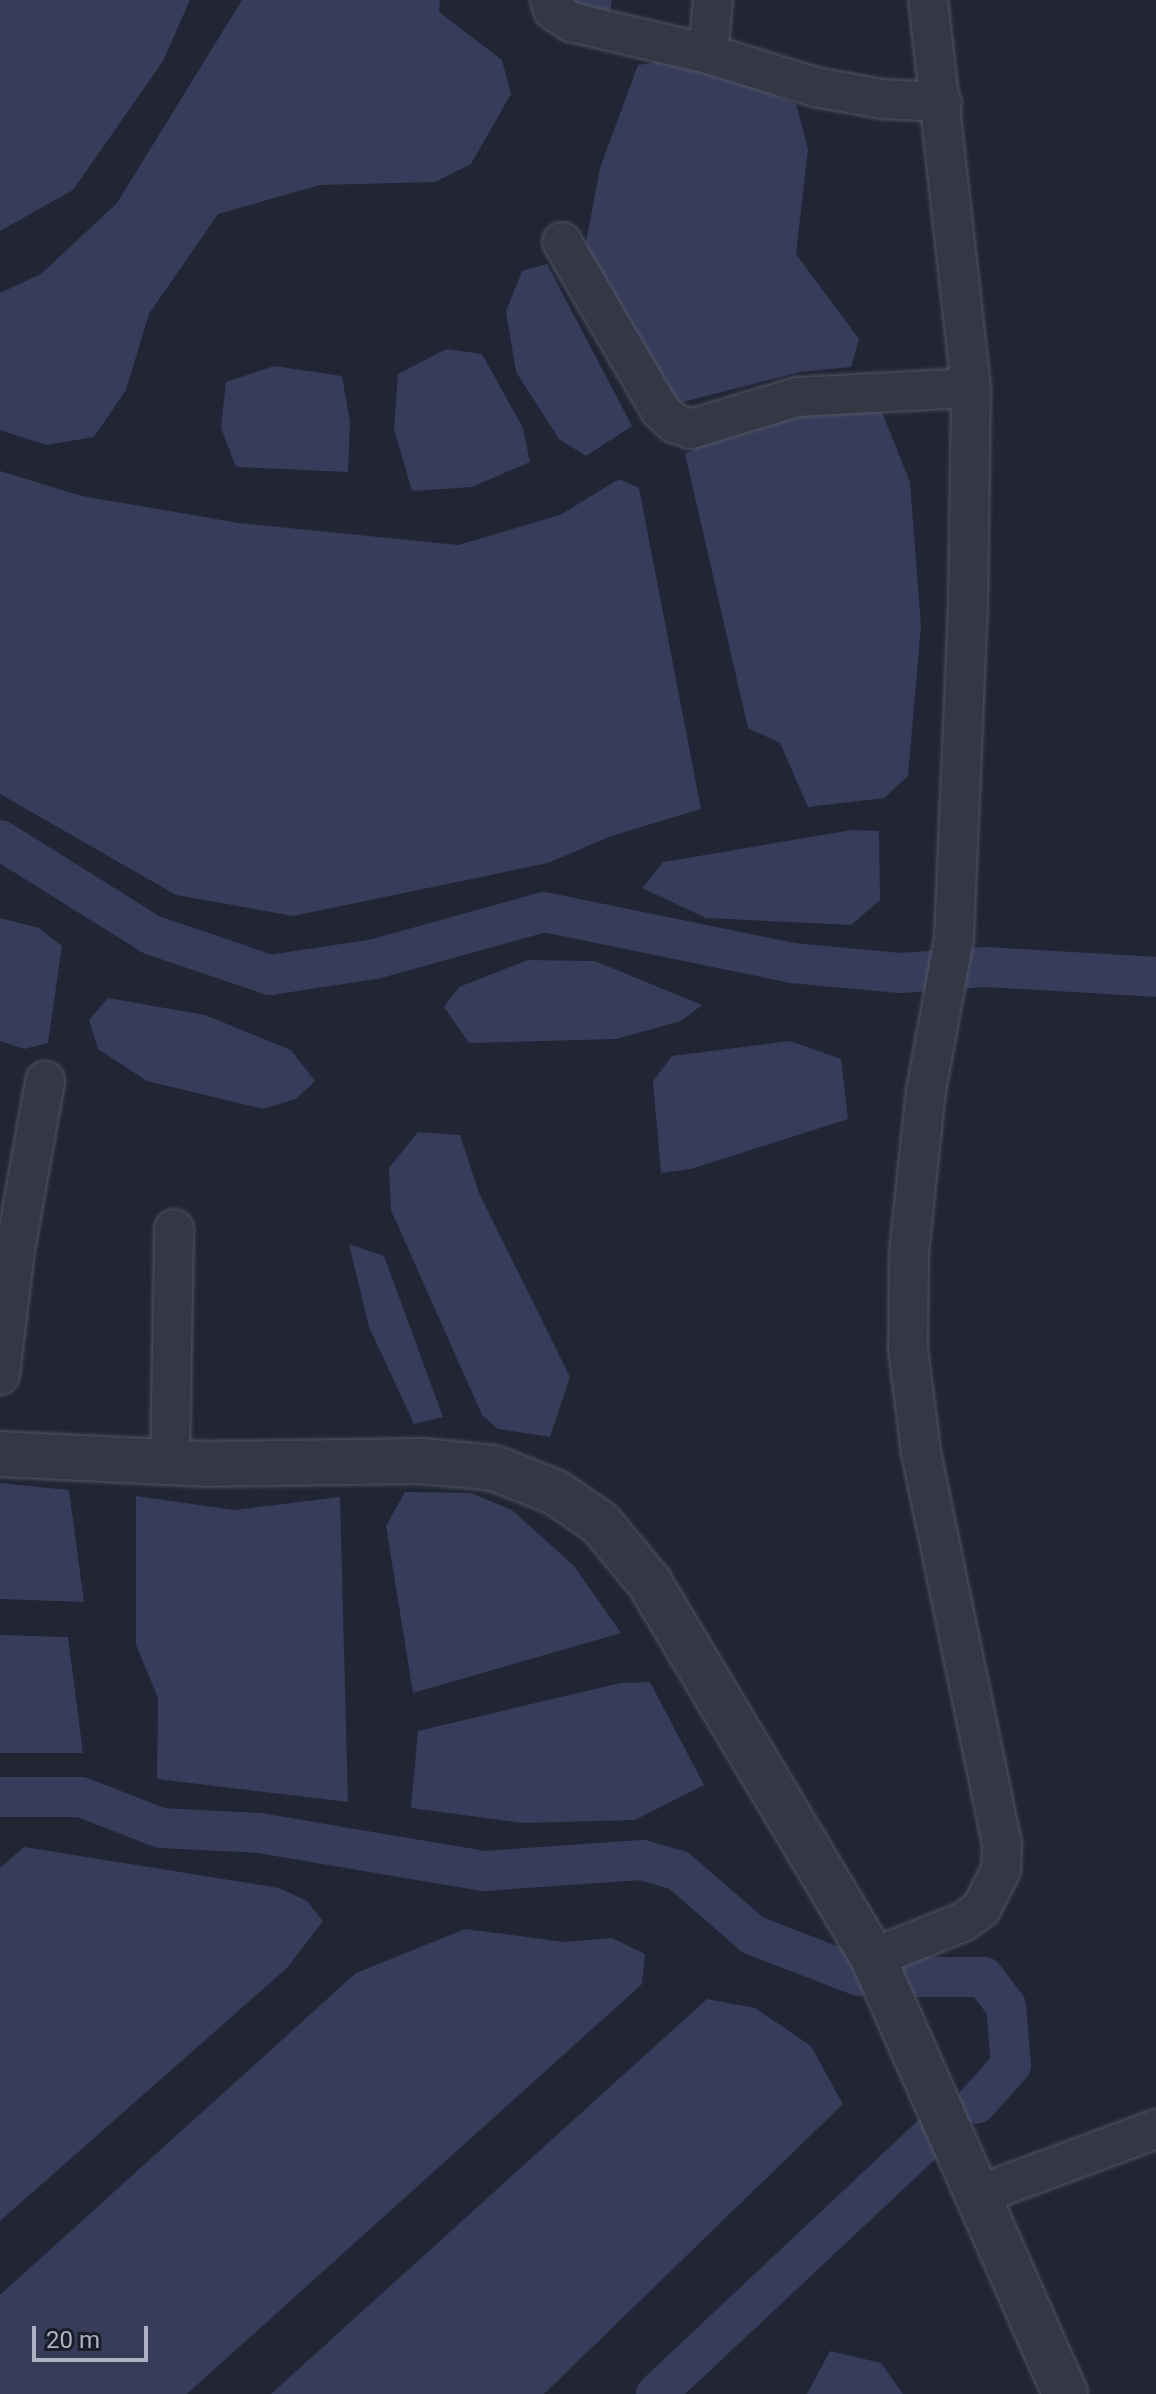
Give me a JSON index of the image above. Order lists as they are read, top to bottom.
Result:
{
  "scale_bar": "20 m"
}
